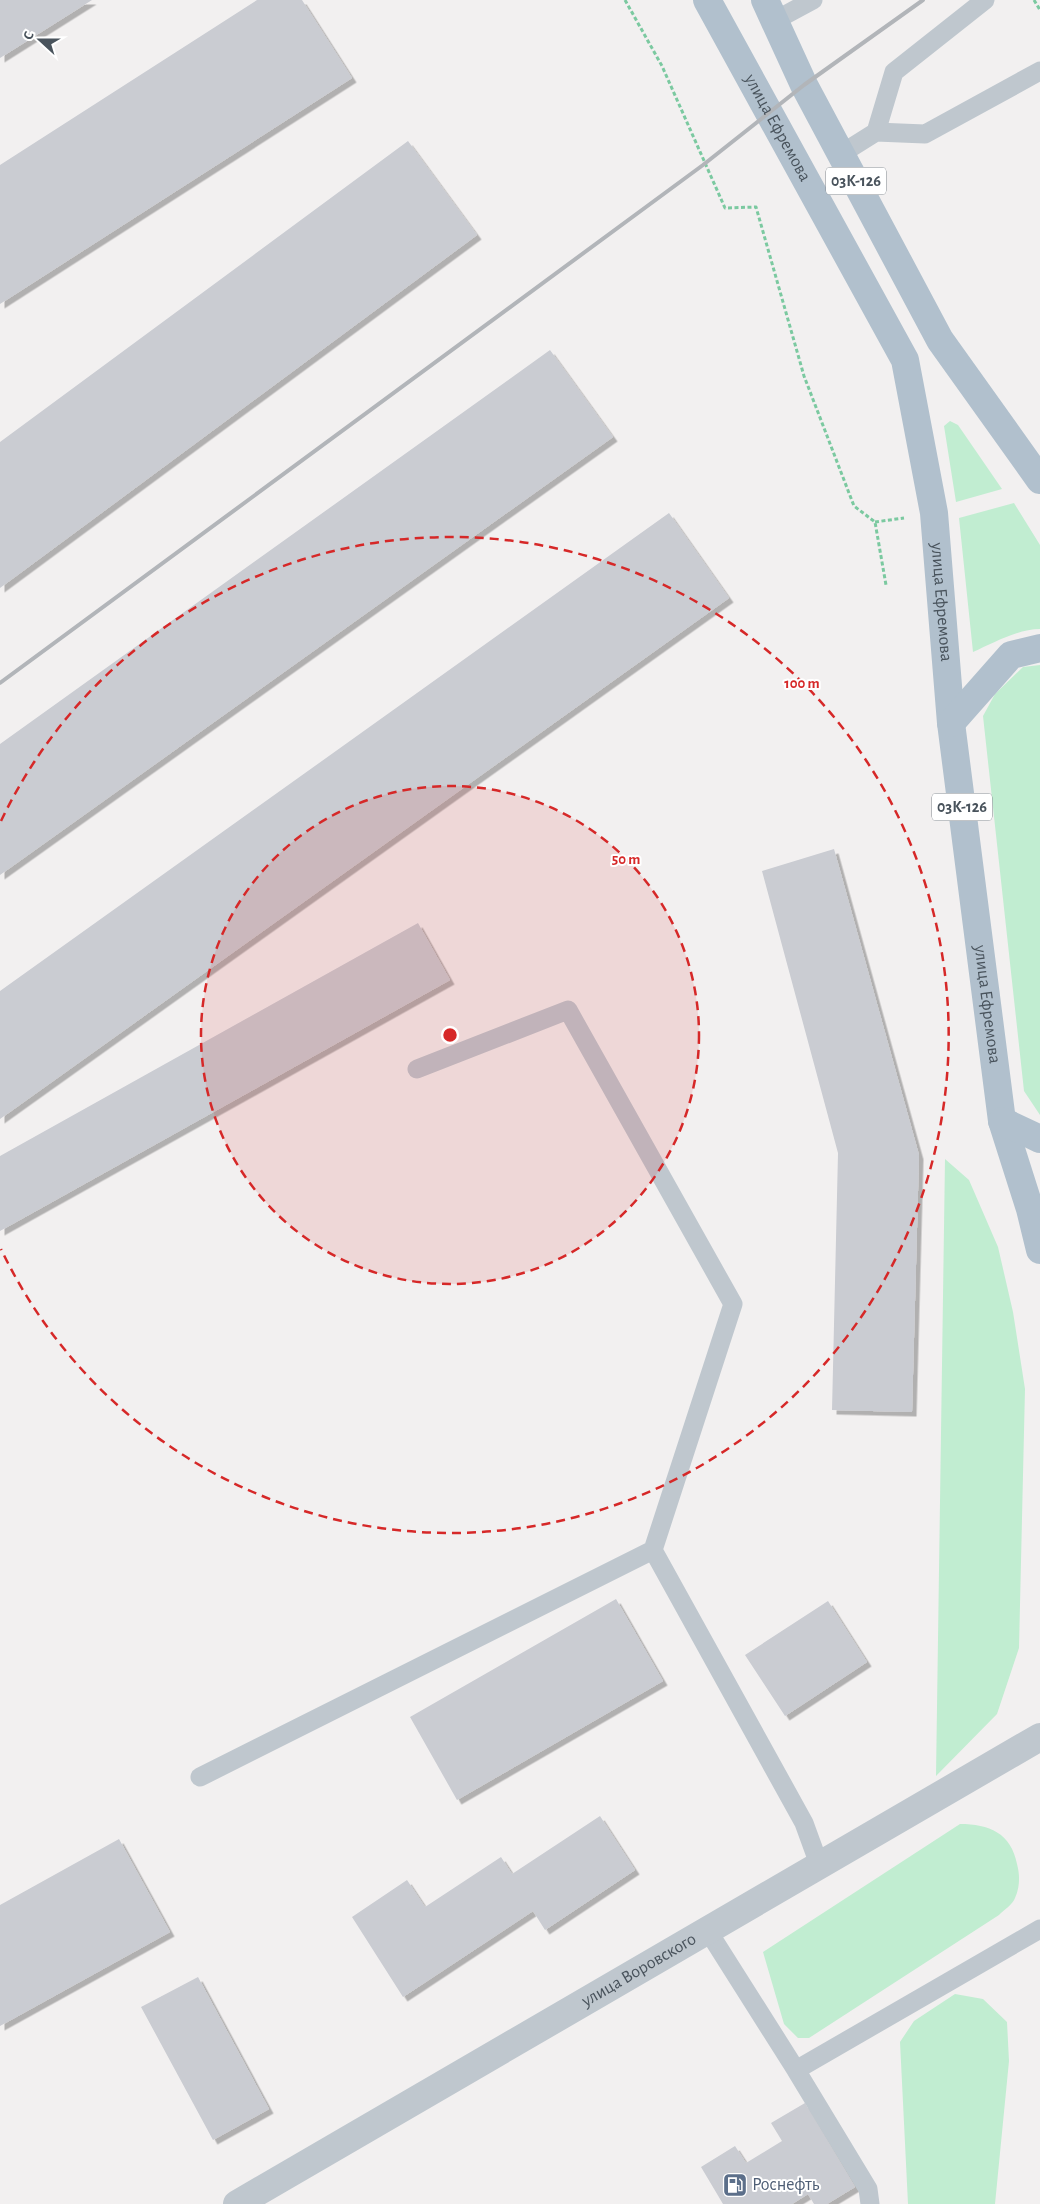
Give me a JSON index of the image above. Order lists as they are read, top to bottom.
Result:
{
  "streets": {
    "main road": ["улица Ефремова", "03К-126"],
    "street": ["улица Воровского"]
  },
  "places": {
    "fuel station": ["Роснефть"]
  },
  "north": "left",
  "rings": ["100 m", "50 m"]
}
